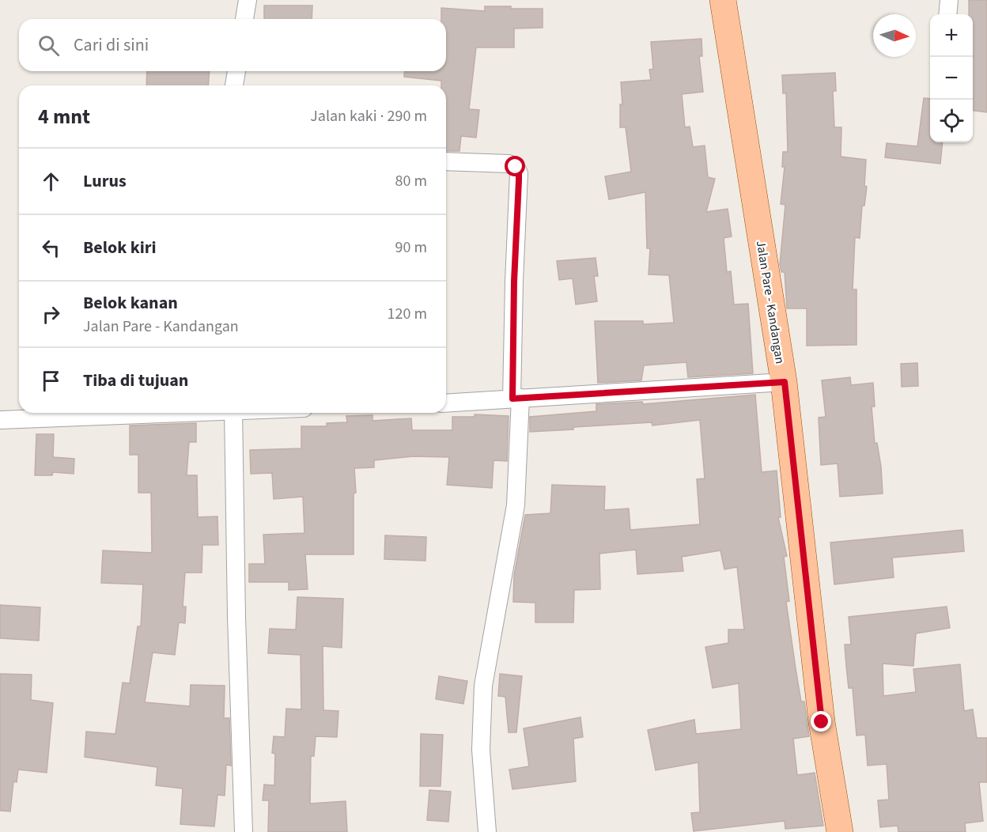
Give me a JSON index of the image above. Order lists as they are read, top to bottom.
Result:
{
  "streets": {
    "main road": ["Jalan Pare - Kandangan"]
  },
  "north": "right",
  "page": {
    "map_buttons": ["+", "−"],
    "search": "Cari di sini",
    "heading": ["4 mnt", "Jalan kaki · 290 m"],
    "list": [
      ["Lurus", "80 m"],
      ["Belok kiri", "90 m"],
      ["Belok kanan", "Jalan Pare - Kandangan", "120 m"],
      "Tiba di tujuan"
    ]
  }
}
